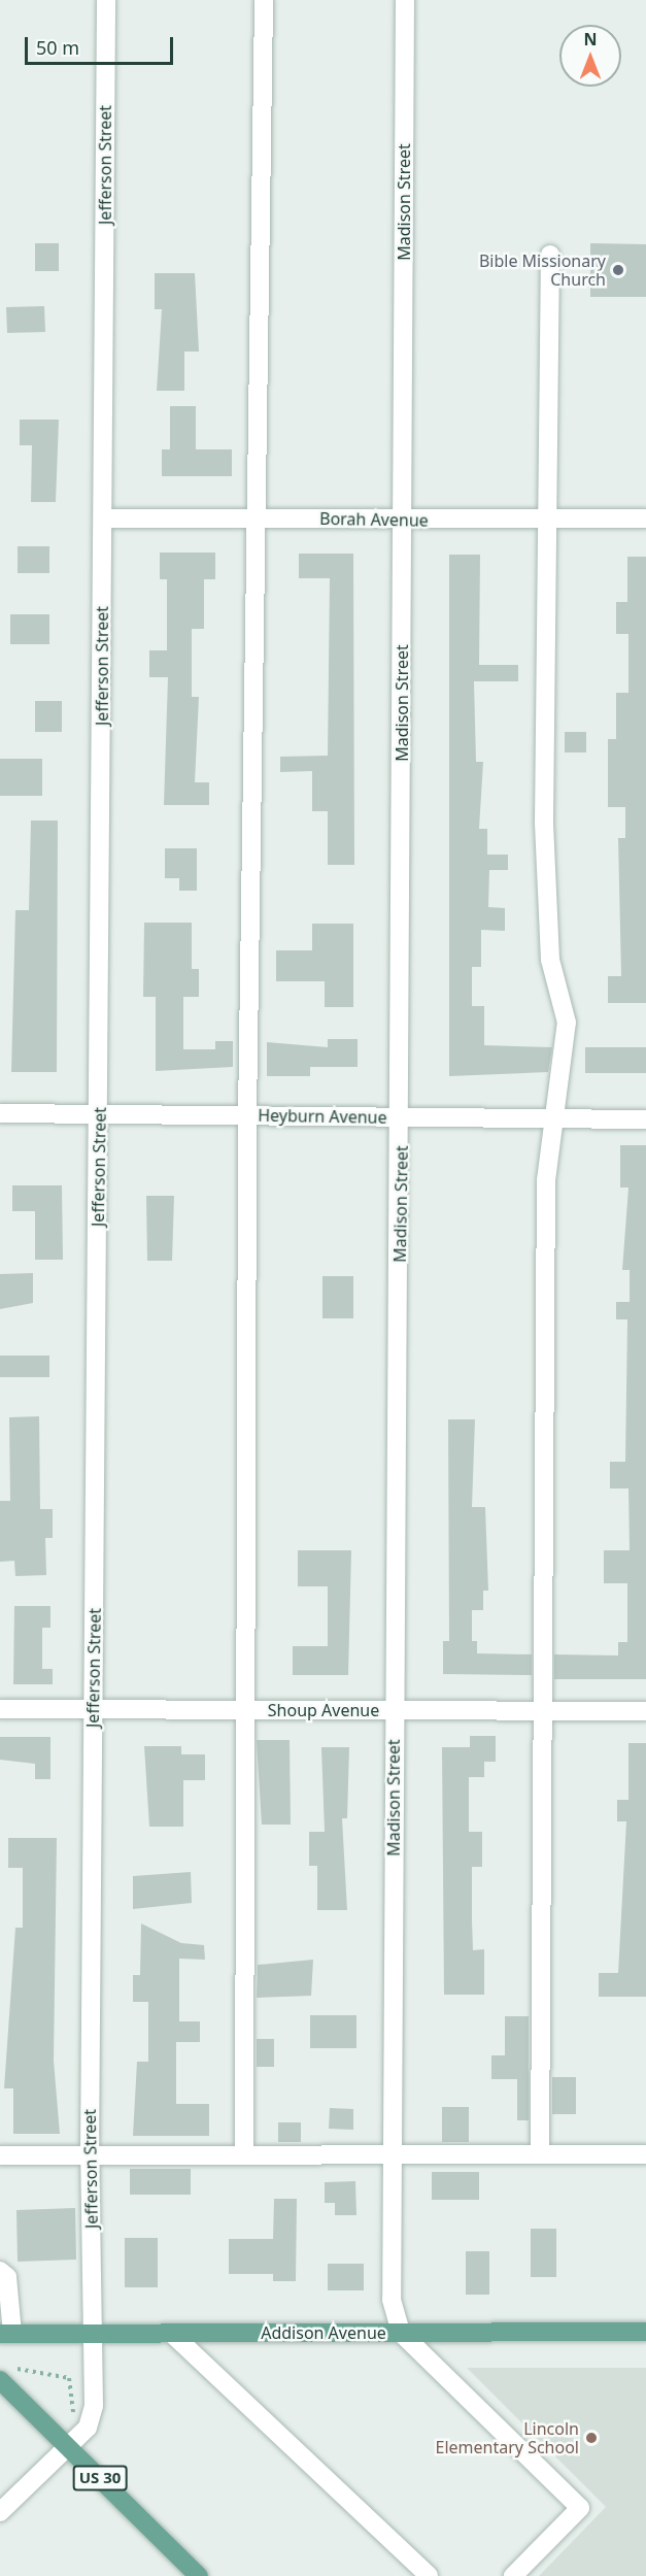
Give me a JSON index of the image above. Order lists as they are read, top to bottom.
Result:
{
  "streets": {
    "main road": ["Addison Avenue", "US 30"],
    "street": [
      "Jefferson Street",
      "Madison Street",
      "Borah Avenue",
      "Heyburn Avenue",
      "Shoup Avenue"
    ]
  },
  "crossings": [
    ["Jefferson Street", "Borah Avenue"],
    ["Jefferson Street", "Heyburn Avenue"],
    ["Jefferson Street", "Shoup Avenue"],
    ["Jefferson Street", "Addison Avenue"],
    ["Jefferson Street", "US 30"],
    ["Madison Street", "Borah Avenue"],
    ["Madison Street", "Heyburn Avenue"],
    ["Madison Street", "Shoup Avenue"],
    ["Madison Street", "Addison Avenue"]
  ],
  "places": ["Bible Missionary Church", "Lincoln Elementary School"],
  "scale_bar": "50 m",
  "north": "top"
}
